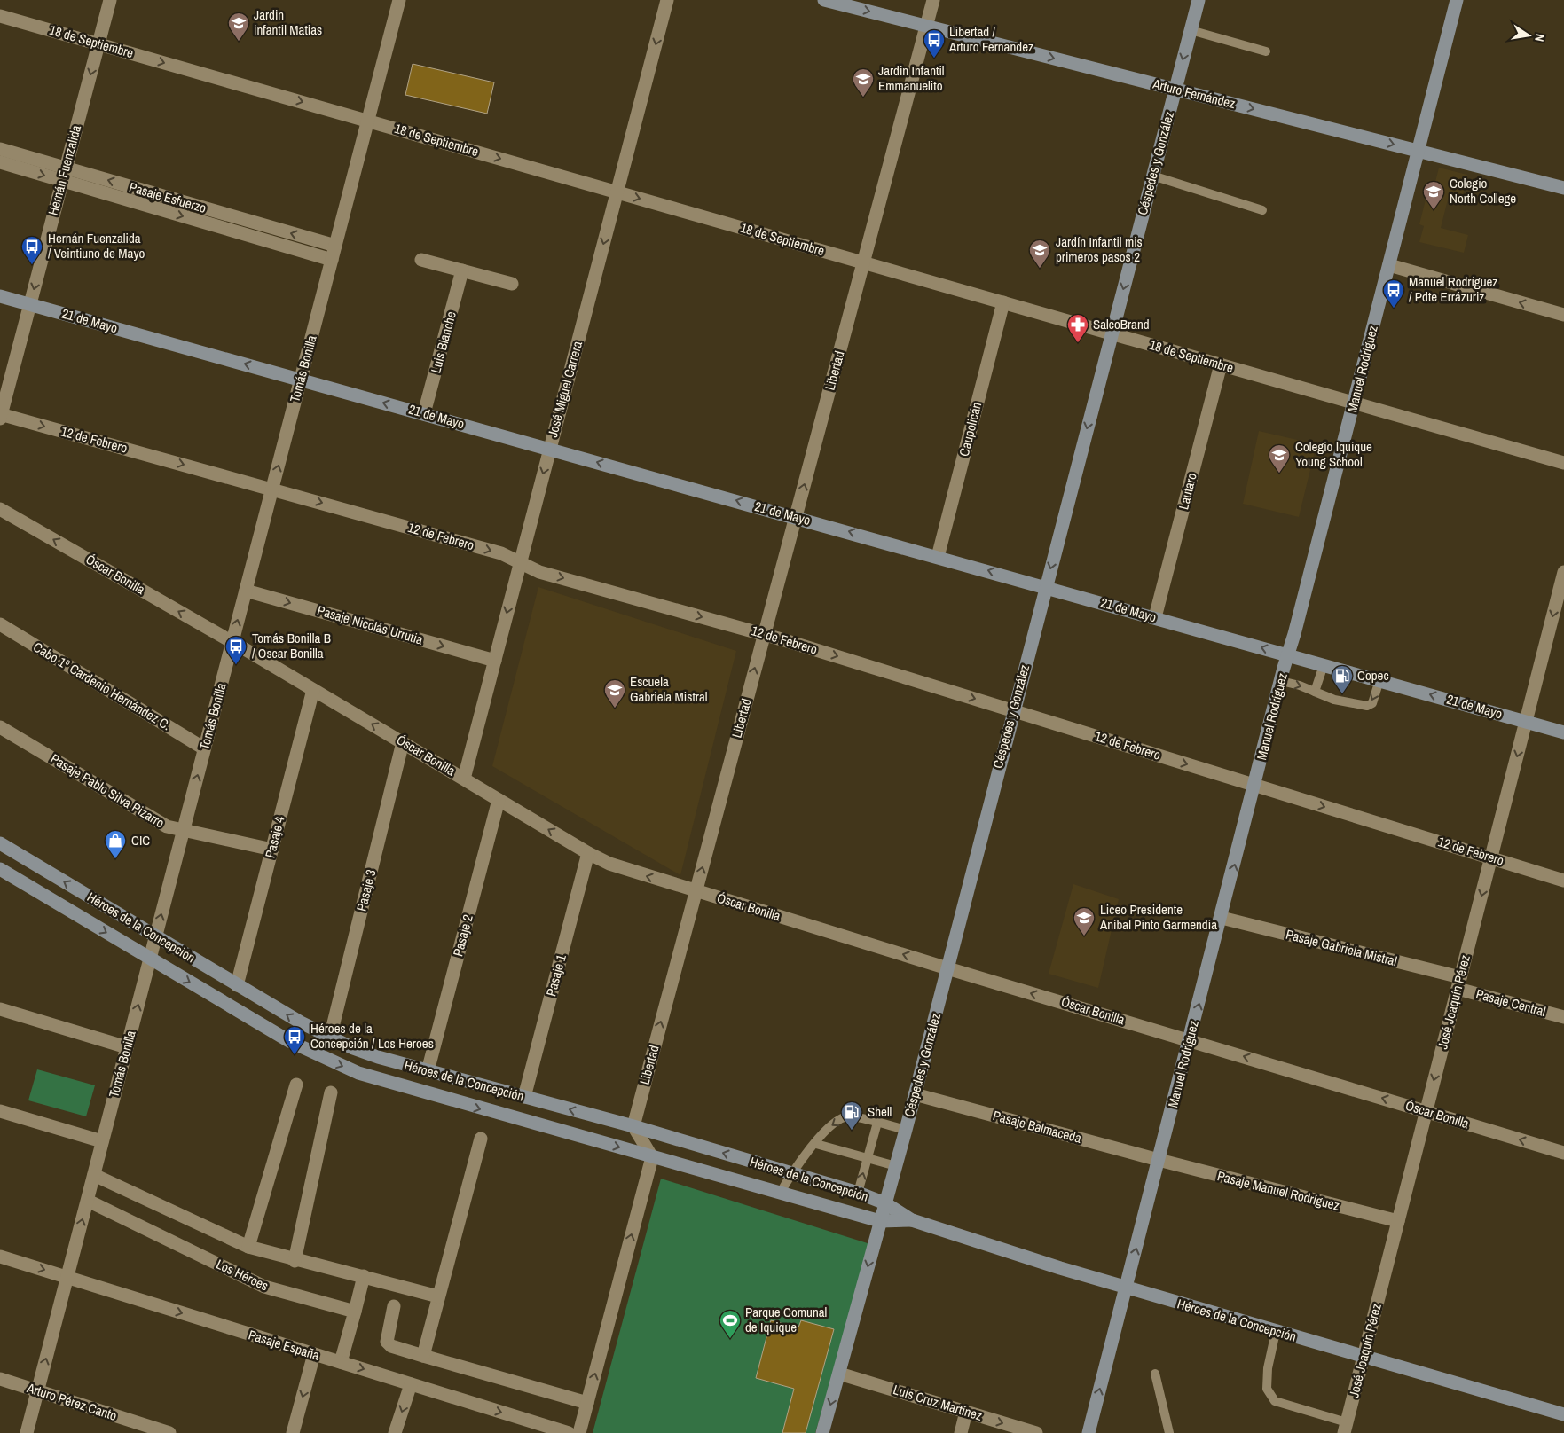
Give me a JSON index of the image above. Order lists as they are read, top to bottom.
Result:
{
  "streets": {
    "street": [
      "18 de Septiembre",
      "Arturo Fernández",
      "Céspedes y González",
      "Hernán Fuenzalida",
      "Pasaje Esfuerzo",
      "21 de Mayo",
      "Luis Blanche",
      "Tomás Bonilla",
      "Manuel Rodríguez",
      "Libertad",
      "José Miguel Carrera",
      "Caupolicán",
      "12 de Febrero",
      "Lautaro",
      "Óscar Bonilla",
      "Pasaje Nicolás Urrutia",
      "Cabo 1º Cardenio Hernández C.",
      "Pasaje Pablo Silva Pizarro",
      "Pasaje 4",
      "Pasaje 3",
      "Héroes de la Concepción",
      "Pasaje 2",
      "Pasaje Gabriela Mistral",
      "Pasaje 1",
      "José Joaquín Pérez",
      "Pasaje Central",
      "Pasaje Balmaceda",
      "Pasaje Manuel Rodríguez",
      "Los Héroes",
      "Pasaje España",
      "Arturo Pérez Canto",
      "Luis Cruz Martínez"
    ]
  },
  "crossings": [
    ["18 de Septiembre", "Céspedes y González"],
    ["18 de Septiembre", "Hernán Fuenzalida"],
    ["18 de Septiembre", "Tomás Bonilla"],
    ["18 de Septiembre", "Manuel Rodríguez"],
    ["18 de Septiembre", "Libertad"],
    ["18 de Septiembre", "José Miguel Carrera"],
    ["18 de Septiembre", "Caupolicán"],
    ["18 de Septiembre", "Lautaro"],
    ["Arturo Fernández", "Céspedes y González"],
    ["Arturo Fernández", "Manuel Rodríguez"],
    ["Arturo Fernández", "Libertad"],
    ["Céspedes y González", "21 de Mayo"],
    ["Céspedes y González", "12 de Febrero"],
    ["Céspedes y González", "Óscar Bonilla"],
    ["Céspedes y González", "Héroes de la Concepción"],
    ["Céspedes y González", "Pasaje Balmaceda"],
    ["Céspedes y González", "Luis Cruz Martínez"],
    ["Hernán Fuenzalida", "Pasaje Esfuerzo"],
    ["Hernán Fuenzalida", "21 de Mayo"],
    ["Hernán Fuenzalida", "12 de Febrero"],
    ["Pasaje Esfuerzo", "Tomás Bonilla"],
    ["21 de Mayo", "Luis Blanche"],
    ["21 de Mayo", "Tomás Bonilla"],
    ["21 de Mayo", "Manuel Rodríguez"],
    ["21 de Mayo", "Libertad"],
    ["21 de Mayo", "José Miguel Carrera"],
    ["21 de Mayo", "Caupolicán"],
    ["21 de Mayo", "Lautaro"],
    ["21 de Mayo", "José Joaquín Pérez"],
    ["Tomás Bonilla", "12 de Febrero"],
    ["Tomás Bonilla", "Óscar Bonilla"],
    ["Tomás Bonilla", "Pasaje Nicolás Urrutia"],
    ["Tomás Bonilla", "Cabo 1º Cardenio Hernández C."],
    ["Tomás Bonilla", "Pasaje Pablo Silva Pizarro"],
    ["Tomás Bonilla", "Héroes de la Concepción"],
    ["Tomás Bonilla", "Los Héroes"],
    ["Tomás Bonilla", "Pasaje España"],
    ["Tomás Bonilla", "Arturo Pérez Canto"],
    ["Manuel Rodríguez", "12 de Febrero"],
    ["Manuel Rodríguez", "Óscar Bonilla"],
    ["Manuel Rodríguez", "Héroes de la Concepción"],
    ["Manuel Rodríguez", "Pasaje Gabriela Mistral"],
    ["Manuel Rodríguez", "Pasaje Balmaceda"],
    ["Manuel Rodríguez", "Pasaje Manuel Rodríguez"],
    ["Libertad", "12 de Febrero"],
    ["Libertad", "Óscar Bonilla"],
    ["Libertad", "Héroes de la Concepción"],
    ["José Miguel Carrera", "12 de Febrero"],
    ["José Miguel Carrera", "Óscar Bonilla"],
    ["José Miguel Carrera", "Pasaje Nicolás Urrutia"],
    ["12 de Febrero", "José Joaquín Pérez"],
    ["Óscar Bonilla", "Pasaje 4"],
    ["Óscar Bonilla", "Pasaje 3"],
    ["Óscar Bonilla", "Pasaje 2"],
    ["Óscar Bonilla", "Pasaje 1"],
    ["Óscar Bonilla", "José Joaquín Pérez"],
    ["Pasaje Pablo Silva Pizarro", "Pasaje 4"],
    ["Pasaje 4", "Héroes de la Concepción"],
    ["Pasaje 3", "Héroes de la Concepción"],
    ["Héroes de la Concepción", "Pasaje 2"],
    ["Héroes de la Concepción", "Pasaje 1"],
    ["Héroes de la Concepción", "José Joaquín Pérez"],
    ["Pasaje Gabriela Mistral", "José Joaquín Pérez"],
    ["Pasaje Gabriela Mistral", "Pasaje Central"],
    ["José Joaquín Pérez", "Pasaje Central"],
    ["José Joaquín Pérez", "Pasaje Manuel Rodríguez"],
    ["Pasaje Balmaceda", "Pasaje Manuel Rodríguez"]
  ],
  "one_way": [
    "18 de Septiembre",
    "Arturo Fernández",
    "Céspedes y González",
    "Hernán Fuenzalida",
    "21 de Mayo",
    "Tomás Bonilla",
    "Manuel Rodríguez",
    "Libertad",
    "José Miguel Carrera",
    "12 de Febrero",
    "Óscar Bonilla",
    "Pasaje Nicolás Urrutia",
    "José Joaquín Pérez",
    "Luis Cruz Martínez"
  ],
  "places": {
    "school or university": [
      "Jardin infantil Matias",
      "Jardin Infantil Emmanuelito",
      "Colegio North College",
      "Jardín Infantil mis primeros pasos 2",
      "Colegio Iquique Young School",
      "Escuela Gabriela Mistral",
      "Liceo Presidente Aníbal Pinto Garmendia"
    ],
    "bus stop": [
      "Libertad / Arturo Fernandez",
      "Hernán Fuenzalida / Veintiuno de Mayo",
      "Manuel Rodríguez / Pdte Errázuriz",
      "Tomás Bonilla B / Oscar Bonilla",
      "Héroes de la Concepción / Los Heroes"
    ],
    "pharmacy": ["SalcoBrand"],
    "fuel station": ["Copec", "Shell"],
    "shop": ["CIC"],
    "sports": ["Parque Comunal de Iquique"]
  },
  "north": "right"
}
